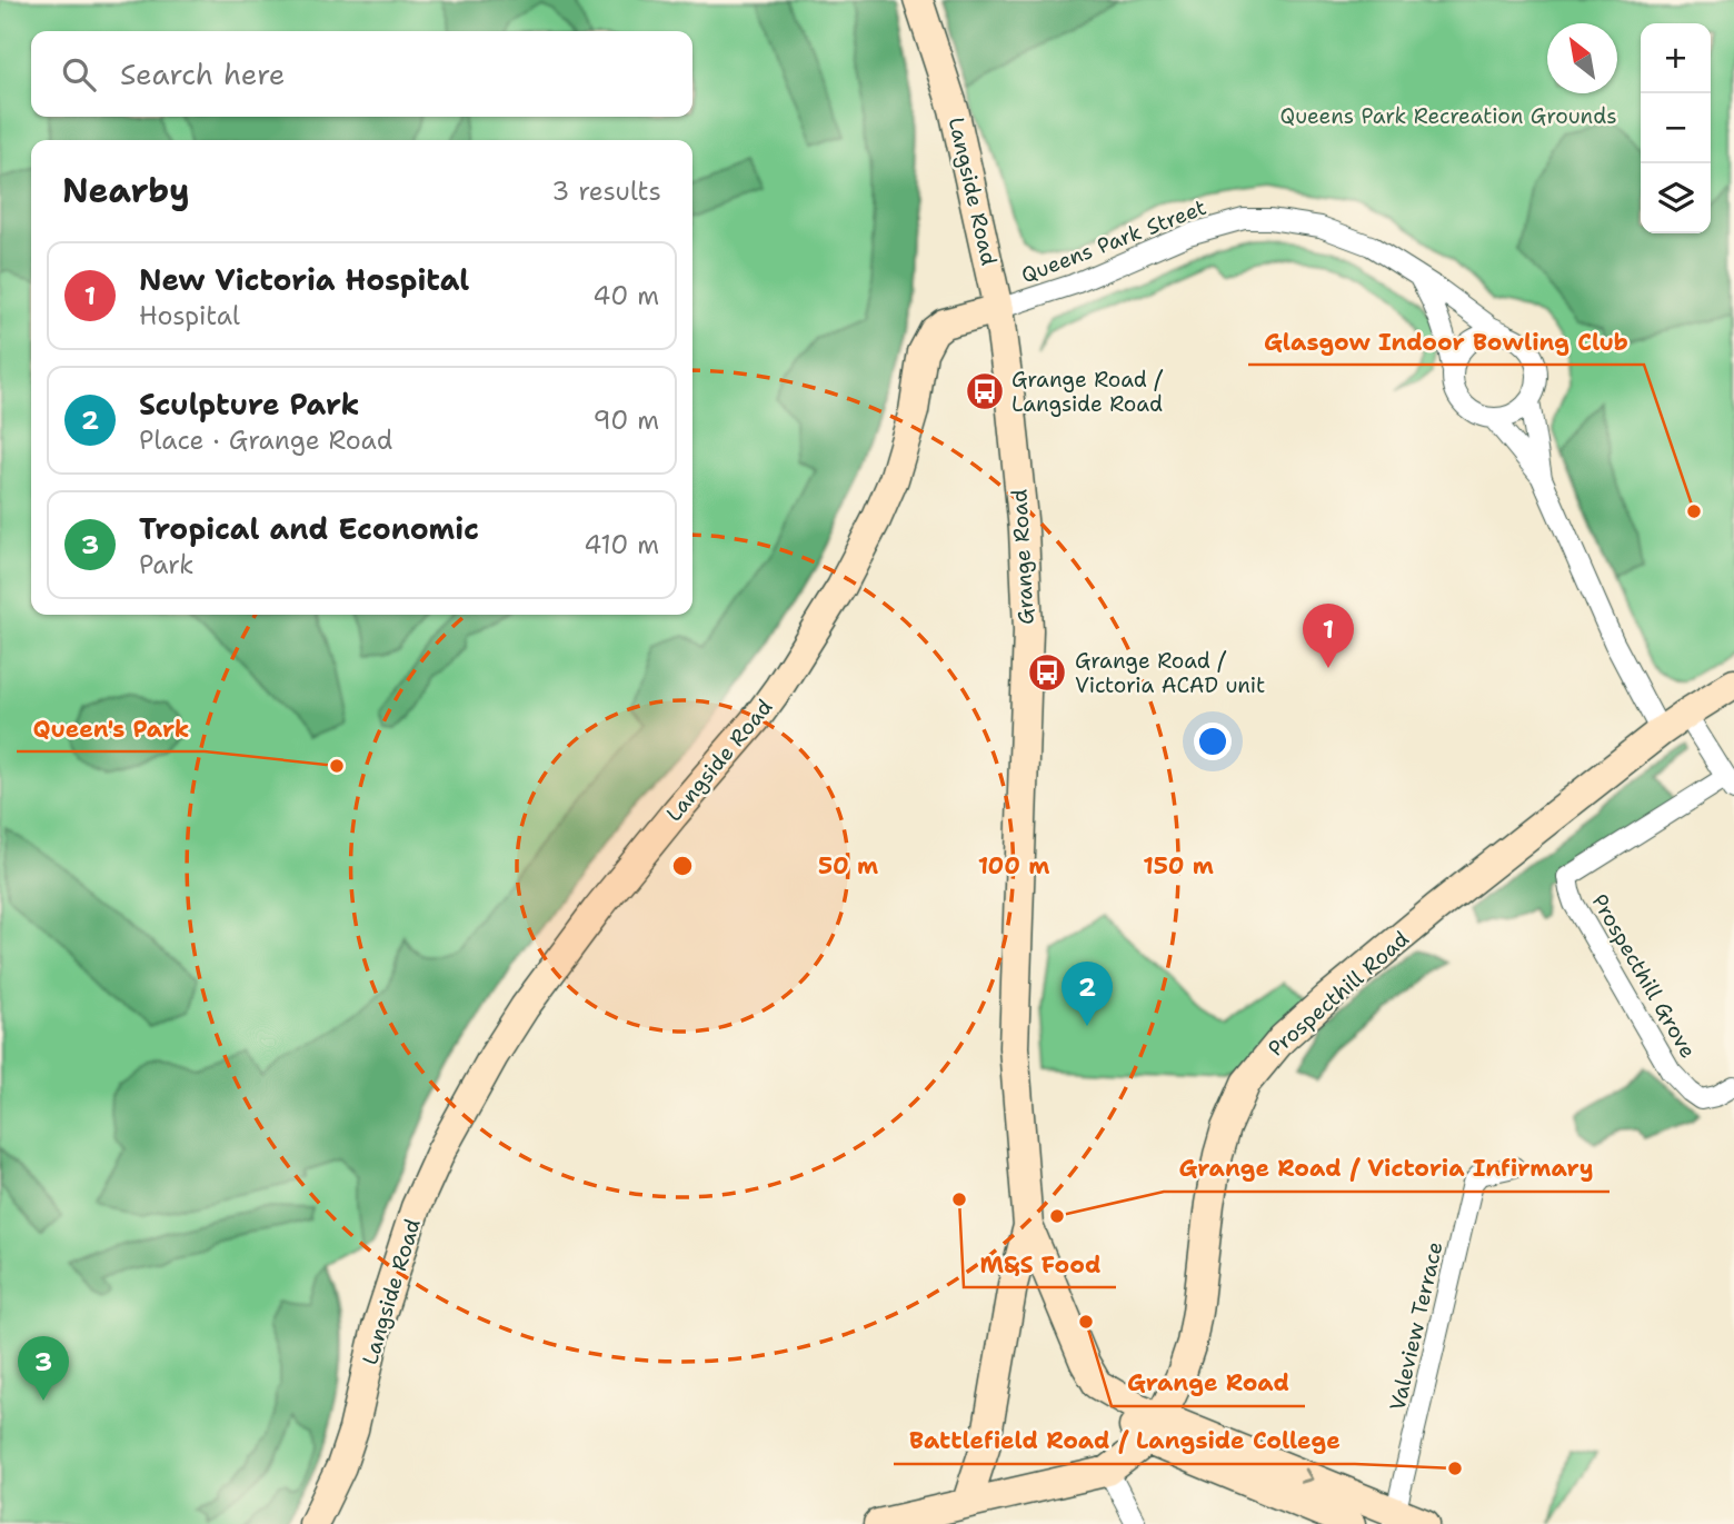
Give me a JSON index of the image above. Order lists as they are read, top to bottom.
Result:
{
  "streets": {
    "street": [
      "Langside Road",
      "Queens Park Street",
      "Grange Road",
      "Prospecthill Grove",
      "Prospecthill Road",
      "Valeview Terrace"
    ]
  },
  "crossings": [
    ["Langside Road", "Queens Park Street"],
    ["Langside Road", "Grange Road"],
    ["Queens Park Street", "Grange Road"],
    ["Grange Road", "Prospecthill Road"],
    ["Prospecthill Grove", "Prospecthill Road"]
  ],
  "parks": ["Queens Park Recreation Grounds"],
  "places": {
    "bus stop": ["Grange Road / Langside Road", "Grange Road / Victoria ACAD unit"],
    "other": [
      "Glasgow Indoor Bowling Club",
      "Queen's Park",
      "M&S Food",
      "Grange Road / Victoria Infirmary",
      "Grange Road",
      "Battlefield Road / Langside College"
    ]
  },
  "north": "top left",
  "page": {
    "map_buttons": ["+", "−"],
    "search": "Search here",
    "heading": ["Nearby", "3 results"],
    "list": [
      {
        "mark": "1",
        "name": "New Victoria Hospital",
        "note": "Hospital",
        "value": "40 m"
      },
      {
        "mark": "2",
        "name": "Sculpture Park",
        "note": "Place · Grange Road",
        "value": "90 m"
      },
      {
        "mark": "3",
        "name": "Tropical and Economic",
        "note": "Park",
        "value": "410 m"
      }
    ],
    "pins": ["1", "2", "3"]
  },
  "rings": ["50 m", "100 m", "150 m"]
}
